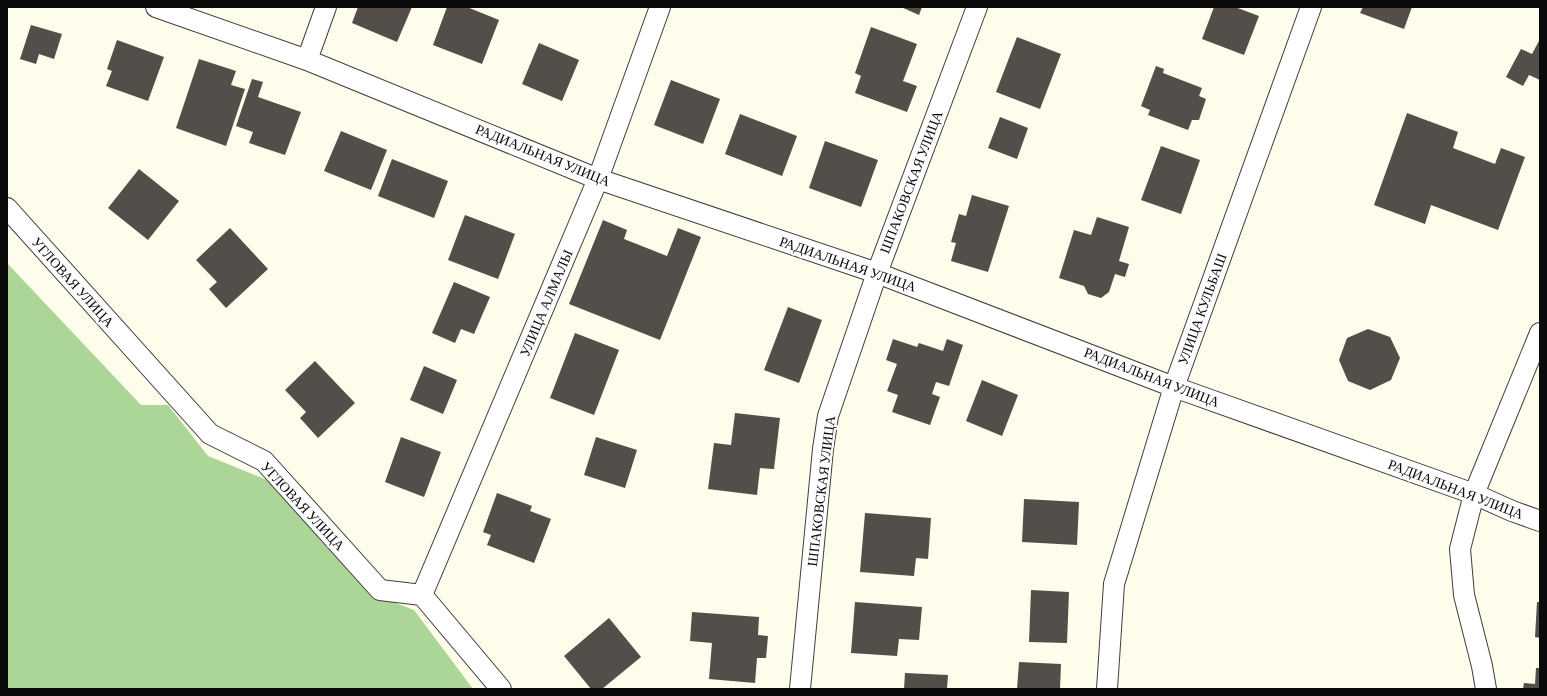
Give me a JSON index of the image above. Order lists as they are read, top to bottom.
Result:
{
  "streets": {
    "street": [
      "РАДИАЛЬНАЯ УЛИЦА",
      "ШПАКОВСКАЯ УЛИЦА",
      "УГЛОВАЯ УЛИЦА",
      "УЛИЦА АЛМАЛЫ",
      "УЛИЦА КУЛЬБАШ"
    ]
  },
  "crossings": [
    ["РАДИАЛЬНАЯ УЛИЦА", "ШПАКОВСКАЯ УЛИЦА"],
    ["РАДИАЛЬНАЯ УЛИЦА", "УЛИЦА АЛМАЛЫ"],
    ["РАДИАЛЬНАЯ УЛИЦА", "УЛИЦА КУЛЬБАШ"],
    ["УГЛОВАЯ УЛИЦА", "УЛИЦА АЛМАЛЫ"]
  ]
}
